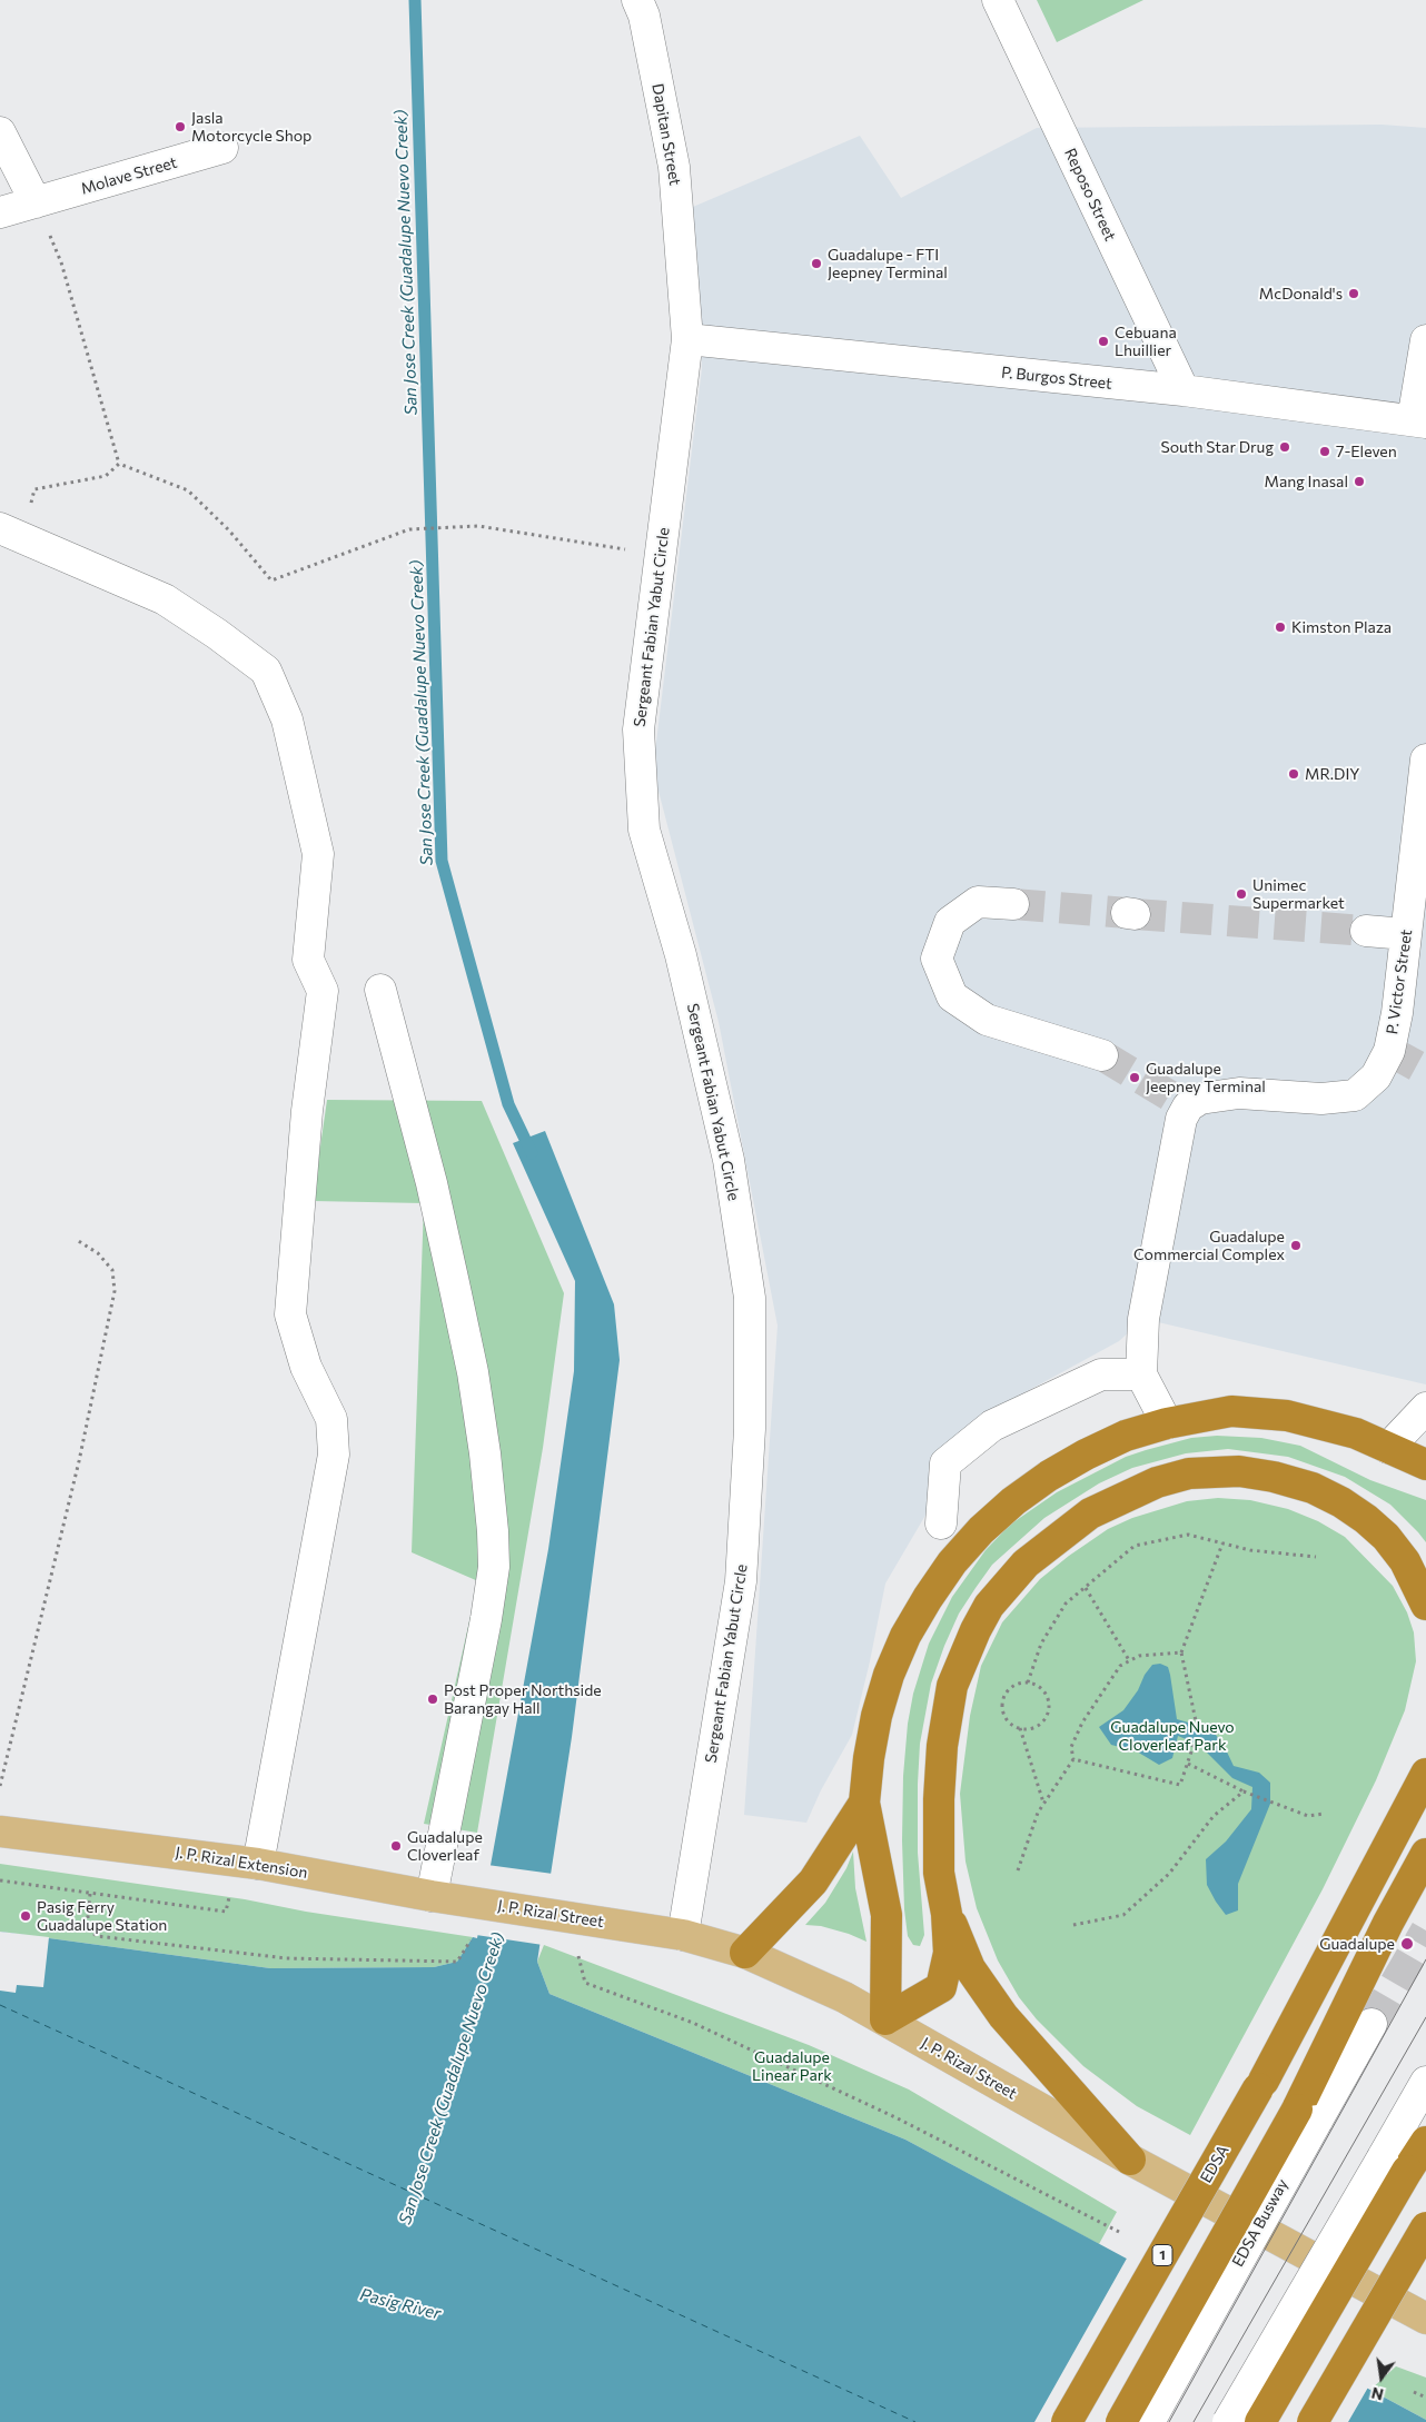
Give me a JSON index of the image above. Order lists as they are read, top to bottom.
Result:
{
  "streets": {
    "highway": ["EDSA", "1"],
    "main road": ["J. P. Rizal Extension", "J. P. Rizal Street"],
    "street": [
      "Dapitan Street",
      "Molave Street",
      "Reposo Street",
      "P. Burgos Street",
      "Sergeant Fabian Yabut Circle",
      "P. Victor Street",
      "EDSA Busway"
    ]
  },
  "crossings": [
    ["Dapitan Street", "P. Burgos Street"],
    ["Dapitan Street", "Sergeant Fabian Yabut Circle"],
    ["Reposo Street", "P. Burgos Street"],
    ["P. Burgos Street", "Sergeant Fabian Yabut Circle"],
    ["Sergeant Fabian Yabut Circle", "J. P. Rizal Street"],
    ["J. P. Rizal Extension", "J. P. Rizal Street"],
    ["EDSA", "EDSA Busway"]
  ],
  "water": ["San Jose Creek (Guadalupe Nuevo Creek)", "Pasig River"],
  "parks": ["Guadalupe Nuevo Cloverleaf Park", "Guadalupe Linear Park"],
  "places": [
    "Jasla Motorcycle Shop",
    "Guadalupe - FTI Jeepney Terminal",
    "McDonald's",
    "Cebuana Lhuillier",
    "South Star Drug",
    "7-Eleven",
    "Mang Inasal",
    "Kimston Plaza",
    "MR.DIY",
    "Unimec Supermarket",
    "Guadalupe Jeepney Terminal",
    "Guadalupe Commercial Complex",
    "Post Proper Northside Barangay Hall",
    "Guadalupe Cloverleaf",
    "Pasig Ferry Guadalupe Station",
    "Guadalupe"
  ],
  "north": "bottom"
}
